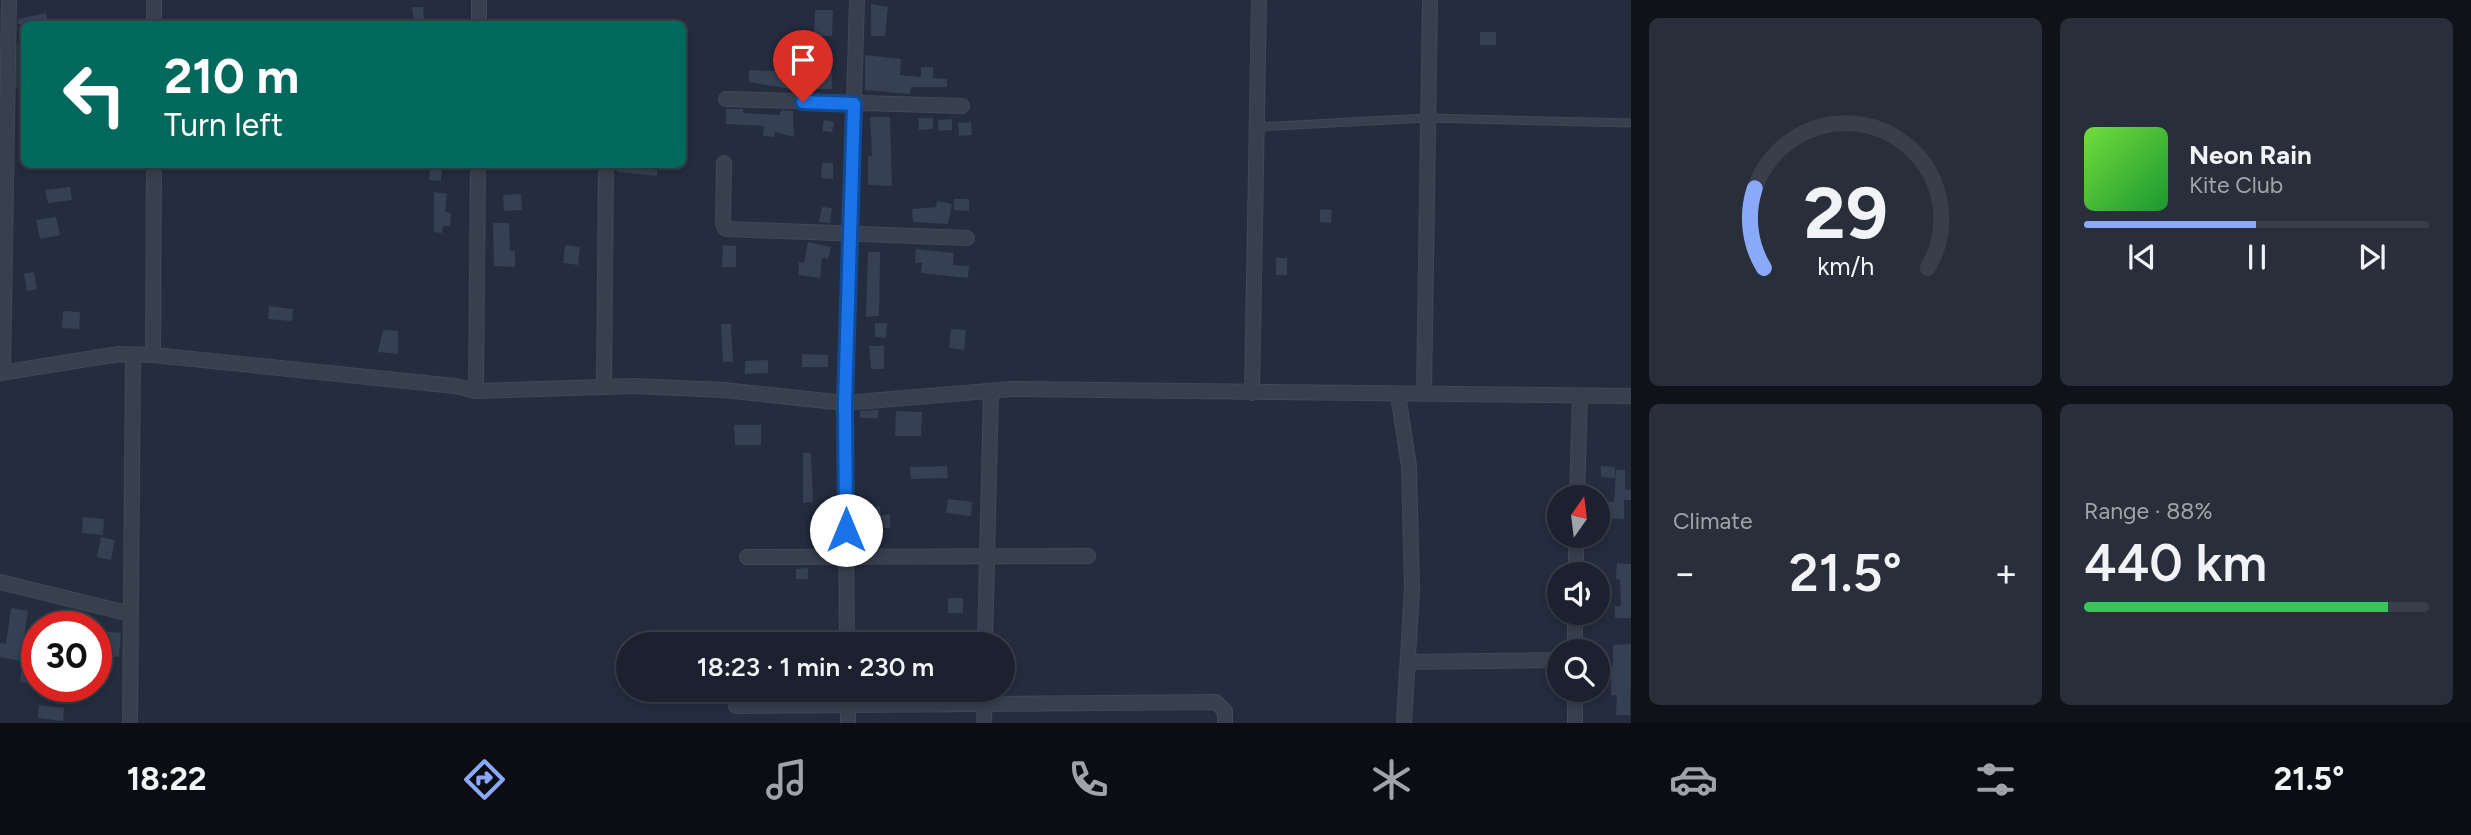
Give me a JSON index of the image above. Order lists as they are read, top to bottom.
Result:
{
  "north": "top",
  "page": {
    "turn": ["210 m", "Turn left"],
    "song": ["Neon Rain", "Kite Club"],
    "tile": [
      "Climate",
      ["Range · 88%", "440 km"]
    ],
    "heat": ["−", "21.5°", "+"],
    "limit": "30",
    "trip": "18:23 · 1 min · 230 m",
    "tabs": ["18:22", "21.5°"],
    "gauge": ["29", "km/h"]
  }
}
